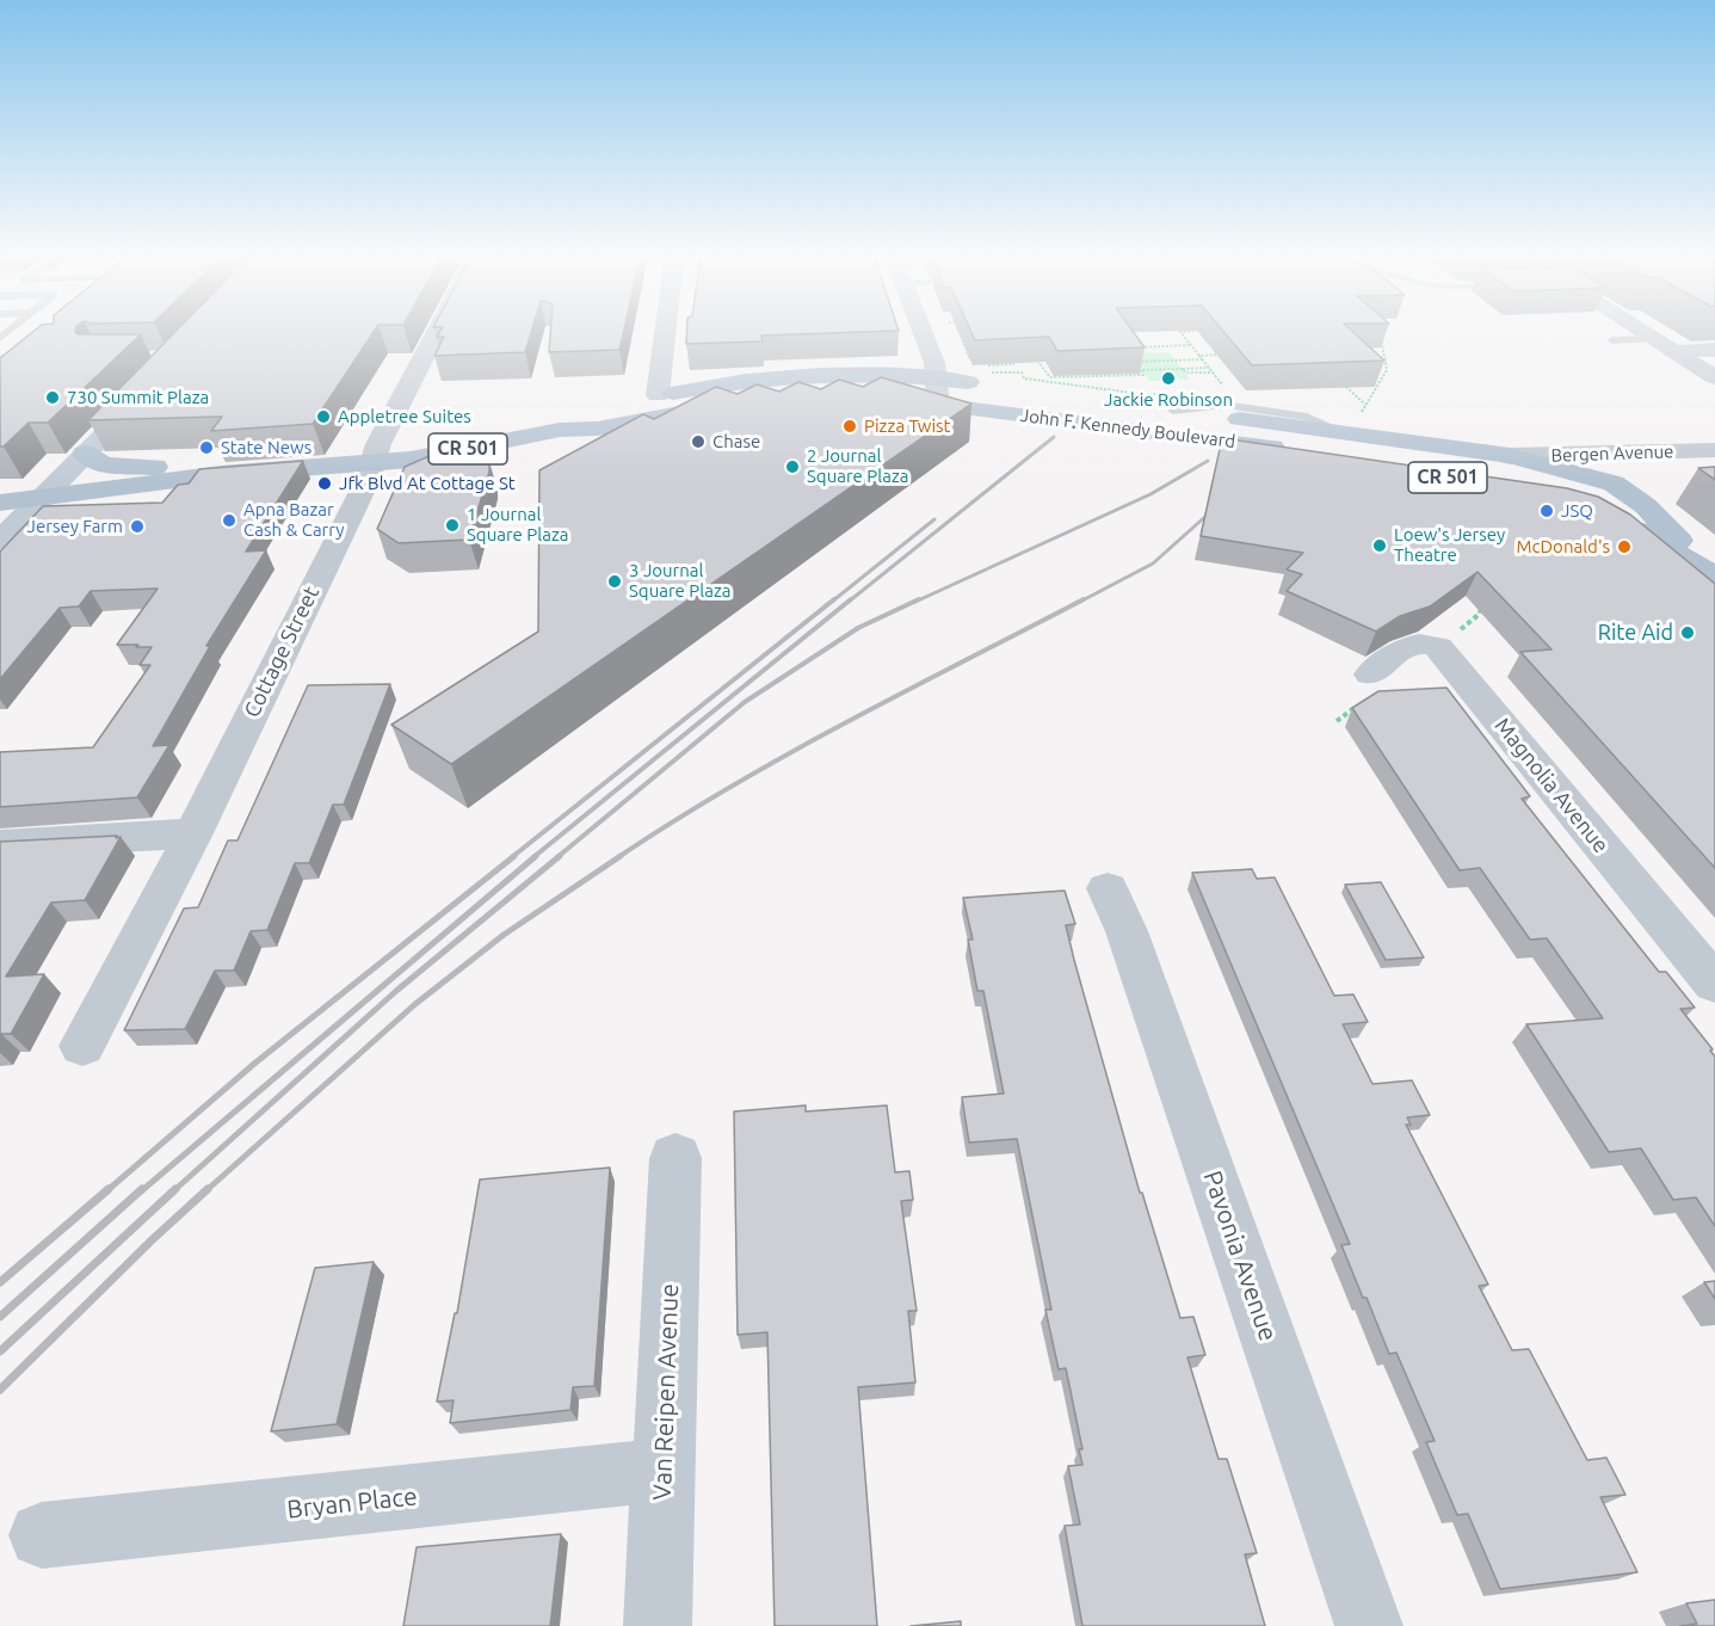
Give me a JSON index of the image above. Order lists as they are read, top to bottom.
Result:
{
  "streets": {
    "main road": ["John F. Kennedy Boulevard", "CR 501"],
    "street": [
      "Bergen Avenue",
      "Cottage Street",
      "Magnolia Avenue",
      "Pavonia Avenue",
      "Van Reipen Avenue",
      "Bryan Place"
    ]
  },
  "crossings": [
    ["John F. Kennedy Boulevard", "Bergen Avenue"],
    ["CR 501", "Cottage Street"],
    ["Van Reipen Avenue", "Bryan Place"]
  ],
  "places": [
    "Jackie Robinson",
    "730 Summit Plaza",
    "Appletree Suites",
    "Pizza Twist",
    "Chase",
    "State News",
    "2 Journal Square Plaza",
    "Jfk Blvd At Cottage St",
    "JSQ",
    "Apna Bazar Cash & Carry",
    "1 Journal Square Plaza",
    "Jersey Farm",
    "Loew's Jersey Theatre",
    "McDonald's",
    "3 Journal Square Plaza",
    "Rite Aid"
  ]
}
